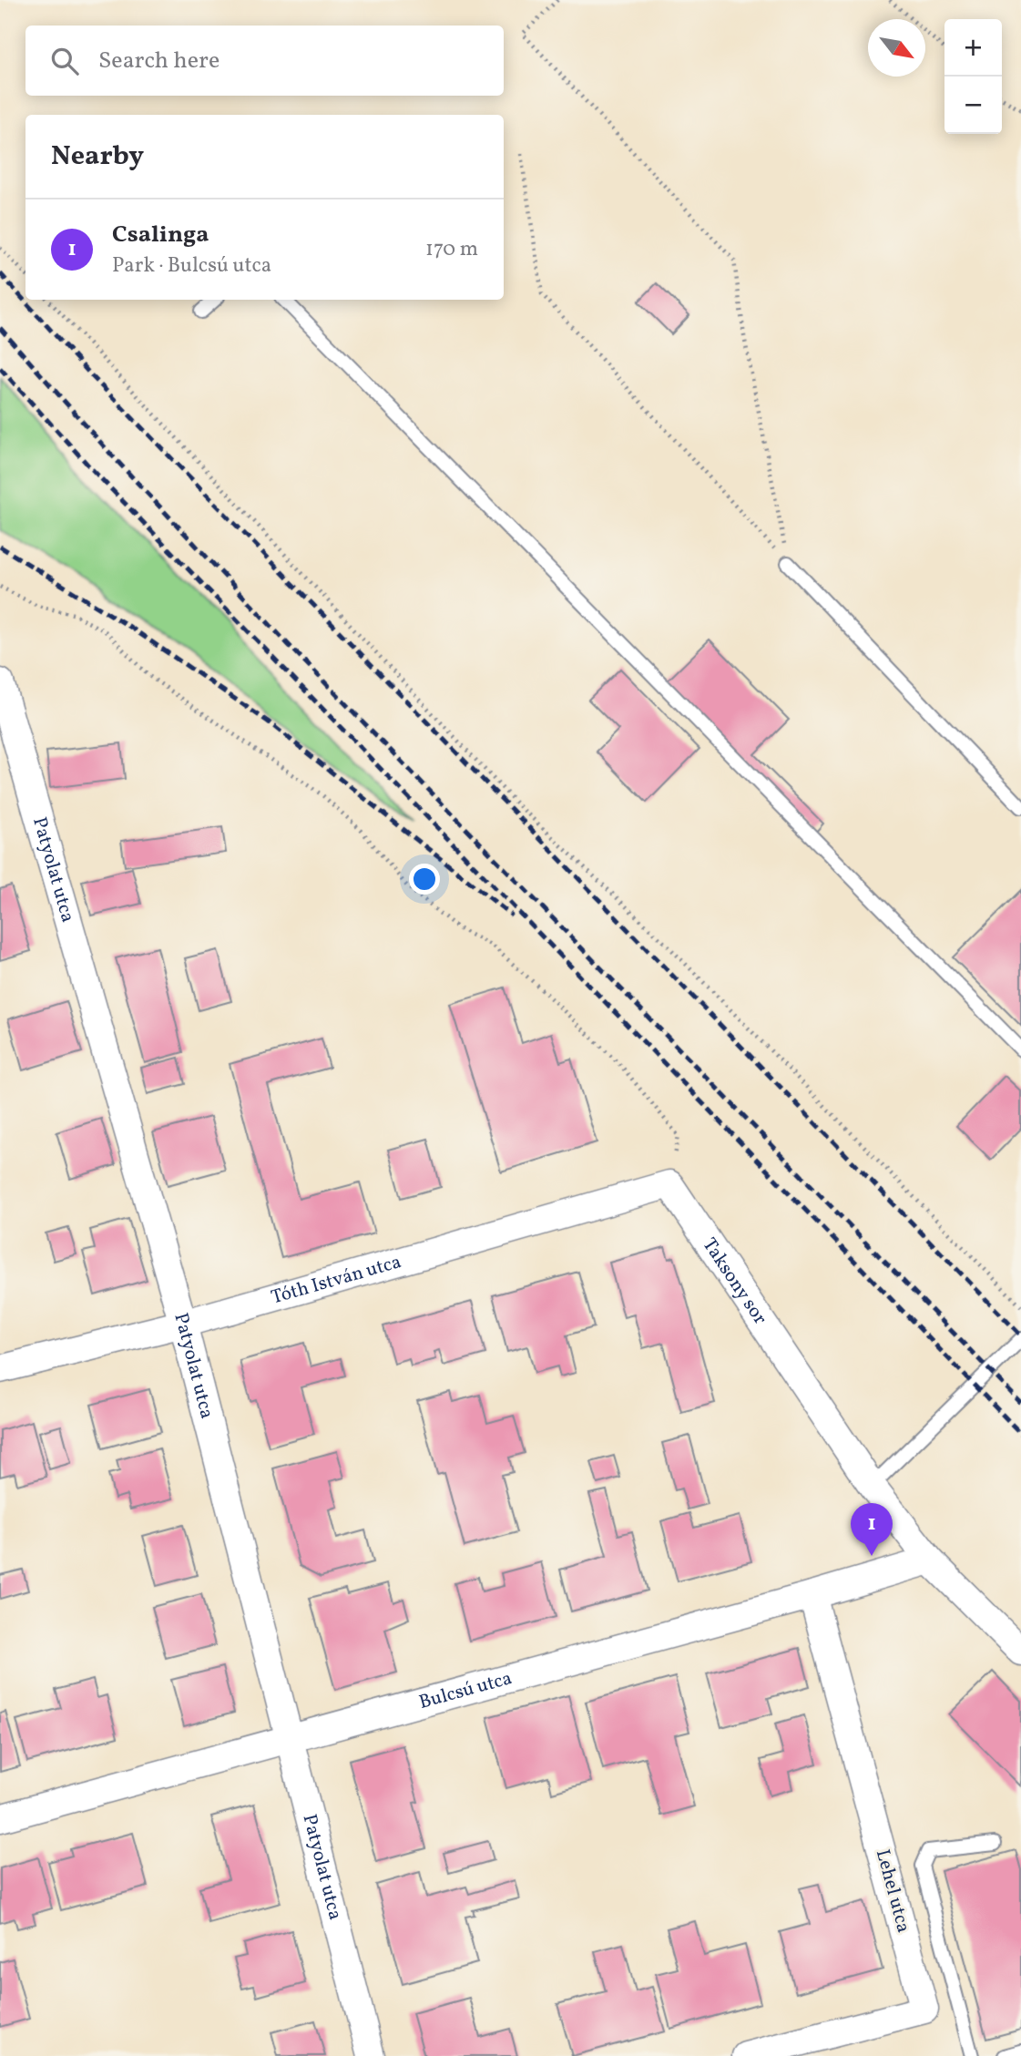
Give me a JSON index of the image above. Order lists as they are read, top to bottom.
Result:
{
  "streets": {
    "street": [
      "Patyolat utca",
      "Tóth István utca",
      "Taksony sor",
      "Bulcsú utca",
      "Lehel utca"
    ]
  },
  "crossings": [
    ["Patyolat utca", "Tóth István utca"],
    ["Patyolat utca", "Bulcsú utca"],
    ["Tóth István utca", "Taksony sor"],
    ["Taksony sor", "Bulcsú utca"],
    ["Bulcsú utca", "Lehel utca"]
  ],
  "north": "bottom right",
  "page": {
    "map_buttons": ["+", "−"],
    "search": "Search here",
    "heading": "Nearby",
    "list": [
      {
        "mark": "1",
        "name": "Csalinga",
        "note": "Park · Bulcsú utca",
        "value": "170 m"
      }
    ],
    "pins": "1"
  }
}
